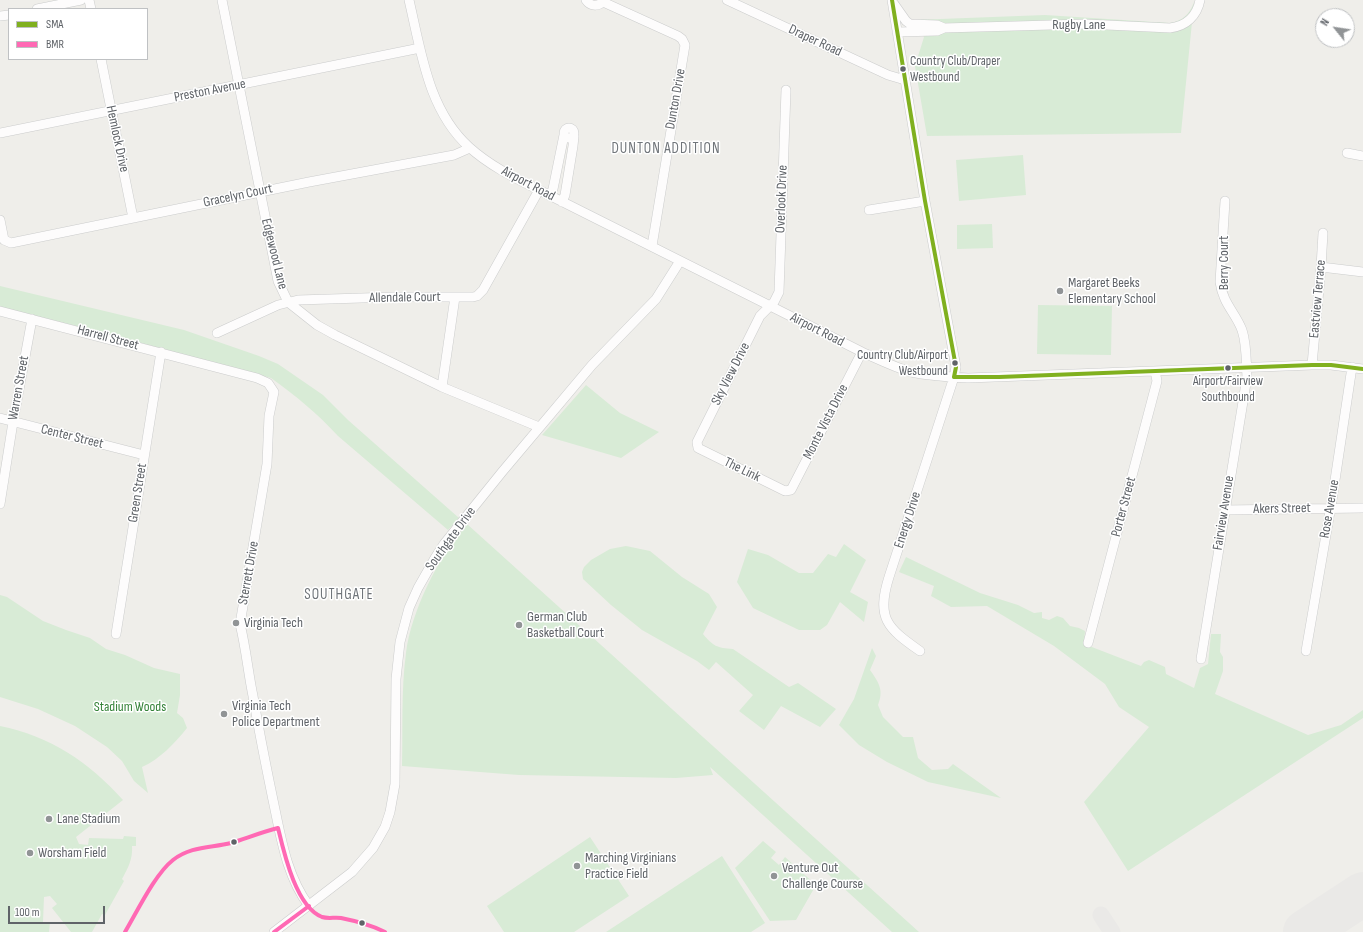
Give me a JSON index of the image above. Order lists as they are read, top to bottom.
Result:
{
  "streets": {
    "street": [
      "Rugby Lane",
      "Draper Road",
      "Preston Avenue",
      "Dunton Drive",
      "Hemlock Drive",
      "Airport Road",
      "Gracelyn Court",
      "Overlook Drive",
      "Edgewood Lane",
      "Berry Court",
      "Allendale Court",
      "Eastview Terrace",
      "Harrell Street",
      "Sky View Drive",
      "Warren Street",
      "Monte Vista Drive",
      "Center Street",
      "The Link",
      "Green Street",
      "Porter Street",
      "Akers Street",
      "Rose Avenue",
      "Fairview Avenue",
      "Energy Drive",
      "Southgate Drive",
      "Sterrett Drive"
    ]
  },
  "crossings": [
    ["Rugby Lane", "Energy Drive"],
    ["Draper Road", "Energy Drive"],
    ["Preston Avenue", "Hemlock Drive"],
    ["Preston Avenue", "Airport Road"],
    ["Preston Avenue", "Edgewood Lane"],
    ["Dunton Drive", "Airport Road"],
    ["Hemlock Drive", "Gracelyn Court"],
    ["Airport Road", "Gracelyn Court"],
    ["Airport Road", "Overlook Drive"],
    ["Airport Road", "Berry Court"],
    ["Airport Road", "Allendale Court"],
    ["Airport Road", "Eastview Terrace"],
    ["Airport Road", "Sky View Drive"],
    ["Airport Road", "Monte Vista Drive"],
    ["Airport Road", "Porter Street"],
    ["Airport Road", "Rose Avenue"],
    ["Airport Road", "Fairview Avenue"],
    ["Airport Road", "Energy Drive"],
    ["Airport Road", "Southgate Drive"],
    ["Gracelyn Court", "Edgewood Lane"],
    ["Overlook Drive", "Sky View Drive"],
    ["Edgewood Lane", "Allendale Court"],
    ["Edgewood Lane", "Southgate Drive"],
    ["Berry Court", "Fairview Avenue"],
    ["Harrell Street", "Warren Street"],
    ["Harrell Street", "Green Street"],
    ["Harrell Street", "Sterrett Drive"],
    ["Sky View Drive", "The Link"],
    ["Warren Street", "Center Street"],
    ["Monte Vista Drive", "The Link"],
    ["Center Street", "Green Street"],
    ["Akers Street", "Rose Avenue"],
    ["Akers Street", "Fairview Avenue"],
    ["Southgate Drive", "Sterrett Drive"]
  ],
  "districts": ["DUNTON ADDITION", "SOUTHGATE"],
  "parks": ["Stadium Woods"],
  "places": [
    "Country Club/Draper Westbound",
    "Margaret Beeks Elementary School",
    "Country Club/Airport Westbound",
    "Airport/Fairview Southbound",
    "Virginia Tech",
    "German Club Basketball Court",
    "Virginia Tech Police Department",
    "Lane Stadium",
    "Worsham Field",
    "Marching Virginians Practice Field",
    "Venture Out Challenge Course"
  ],
  "lines": ["transit line SMA", "transit line BMR"],
  "legend": ["SMA", "BMR"],
  "scale_bar": "100 m",
  "north": "top left"
}
